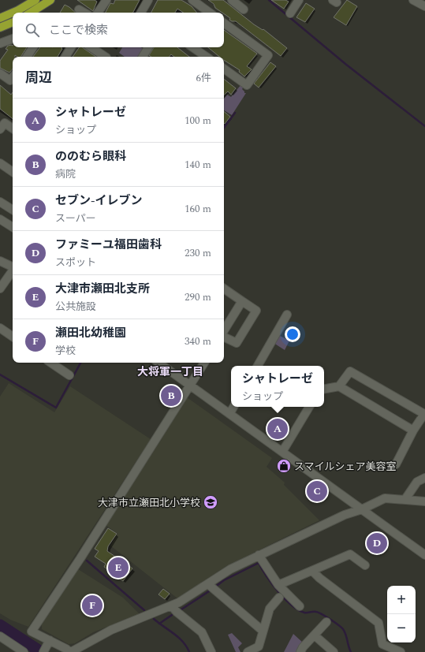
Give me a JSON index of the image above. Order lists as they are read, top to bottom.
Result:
{
  "districts": ["大将軍一丁目"],
  "places": {
    "shop": ["スマイルシェア美容室"],
    "school or university": ["大津市立瀬田北小学校"]
  },
  "page": {
    "search": "ここで検索",
    "heading": ["周辺", "6件"],
    "list": [
      {
        "mark": "A",
        "name": "シャトレーゼ",
        "note": "ショップ",
        "value": "100 m"
      },
      {
        "mark": "B",
        "name": "ののむら眼科",
        "note": "病院",
        "value": "140 m"
      },
      {
        "mark": "C",
        "name": "セブン-イレブン",
        "note": "スーパー",
        "value": "160 m"
      },
      {
        "mark": "D",
        "name": "ファミーユ福田歯科",
        "note": "スポット",
        "value": "230 m"
      },
      {
        "mark": "E",
        "name": "大津市瀬田北支所",
        "note": "公共施設",
        "value": "290 m"
      },
      {
        "mark": "F",
        "name": "瀬田北幼稚園",
        "note": "学校",
        "value": "340 m"
      }
    ],
    "popup": ["シャトレーゼ", "ショップ"],
    "pins": [
      "B",
      "A",
      "C",
      "D",
      "E",
      "F"
    ],
    "map_buttons": ["+", "−"]
  }
}
